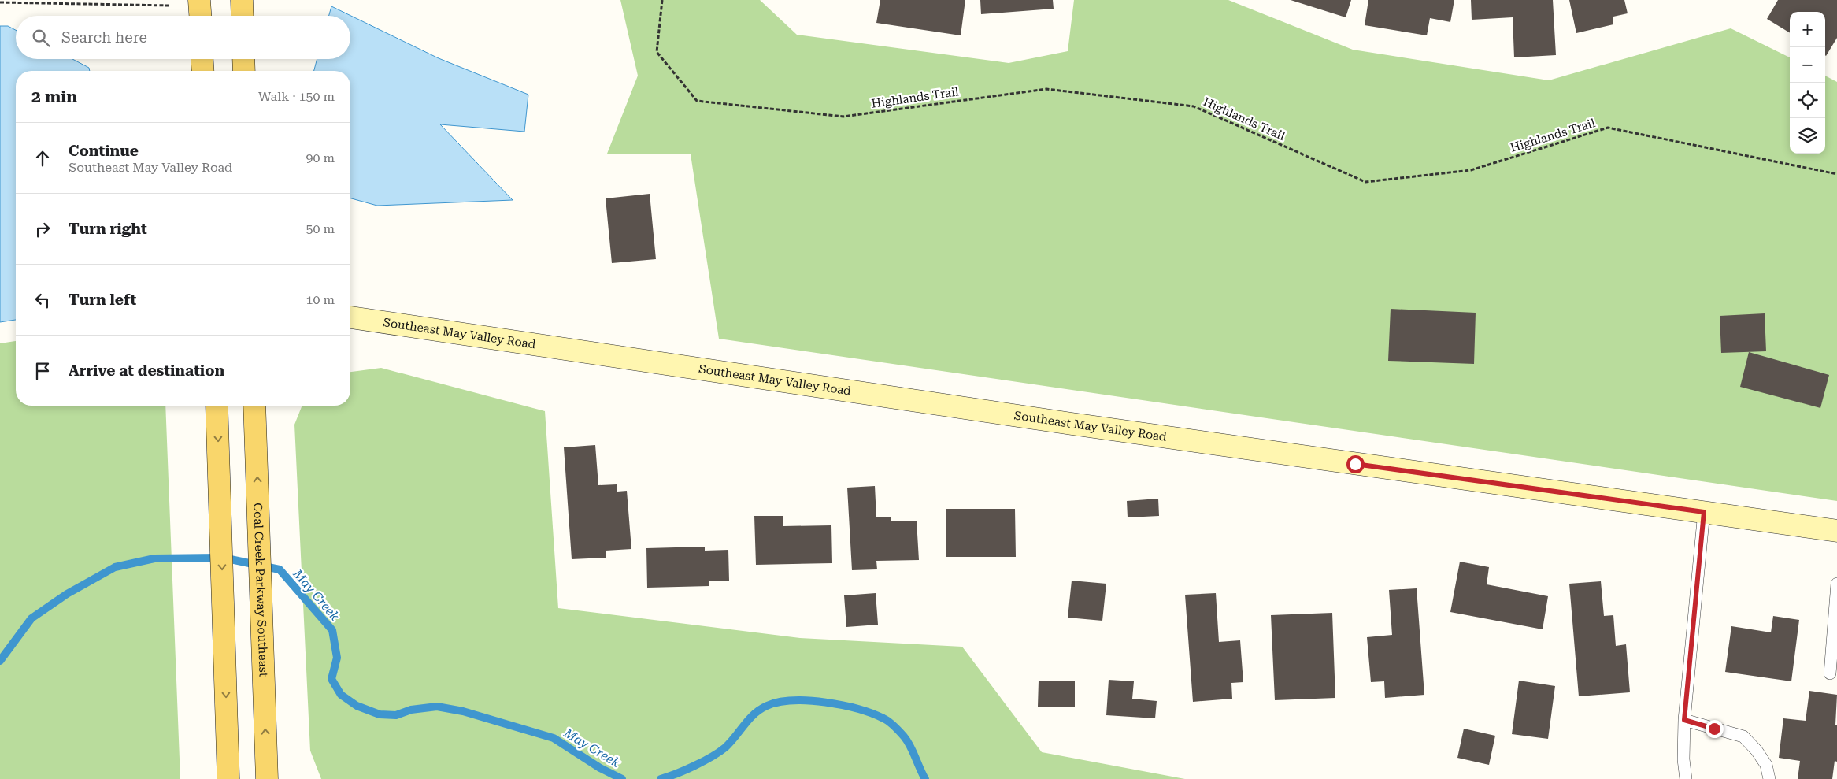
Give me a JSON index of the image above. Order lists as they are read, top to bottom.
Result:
{
  "streets": {
    "main road": ["Coal Creek Parkway Southeast"],
    "street": ["Southeast May Valley Road"],
    "path": ["Highlands Trail"]
  },
  "water": ["May Creek"],
  "page": {
    "map_buttons": ["+", "−"],
    "search": "Search here",
    "heading": ["2 min", "Walk · 150 m"],
    "list": [
      ["Continue", "Southeast May Valley Road", "90 m"],
      ["Turn right", "50 m"],
      ["Turn left", "10 m"],
      "Arrive at destination"
    ]
  }
}
